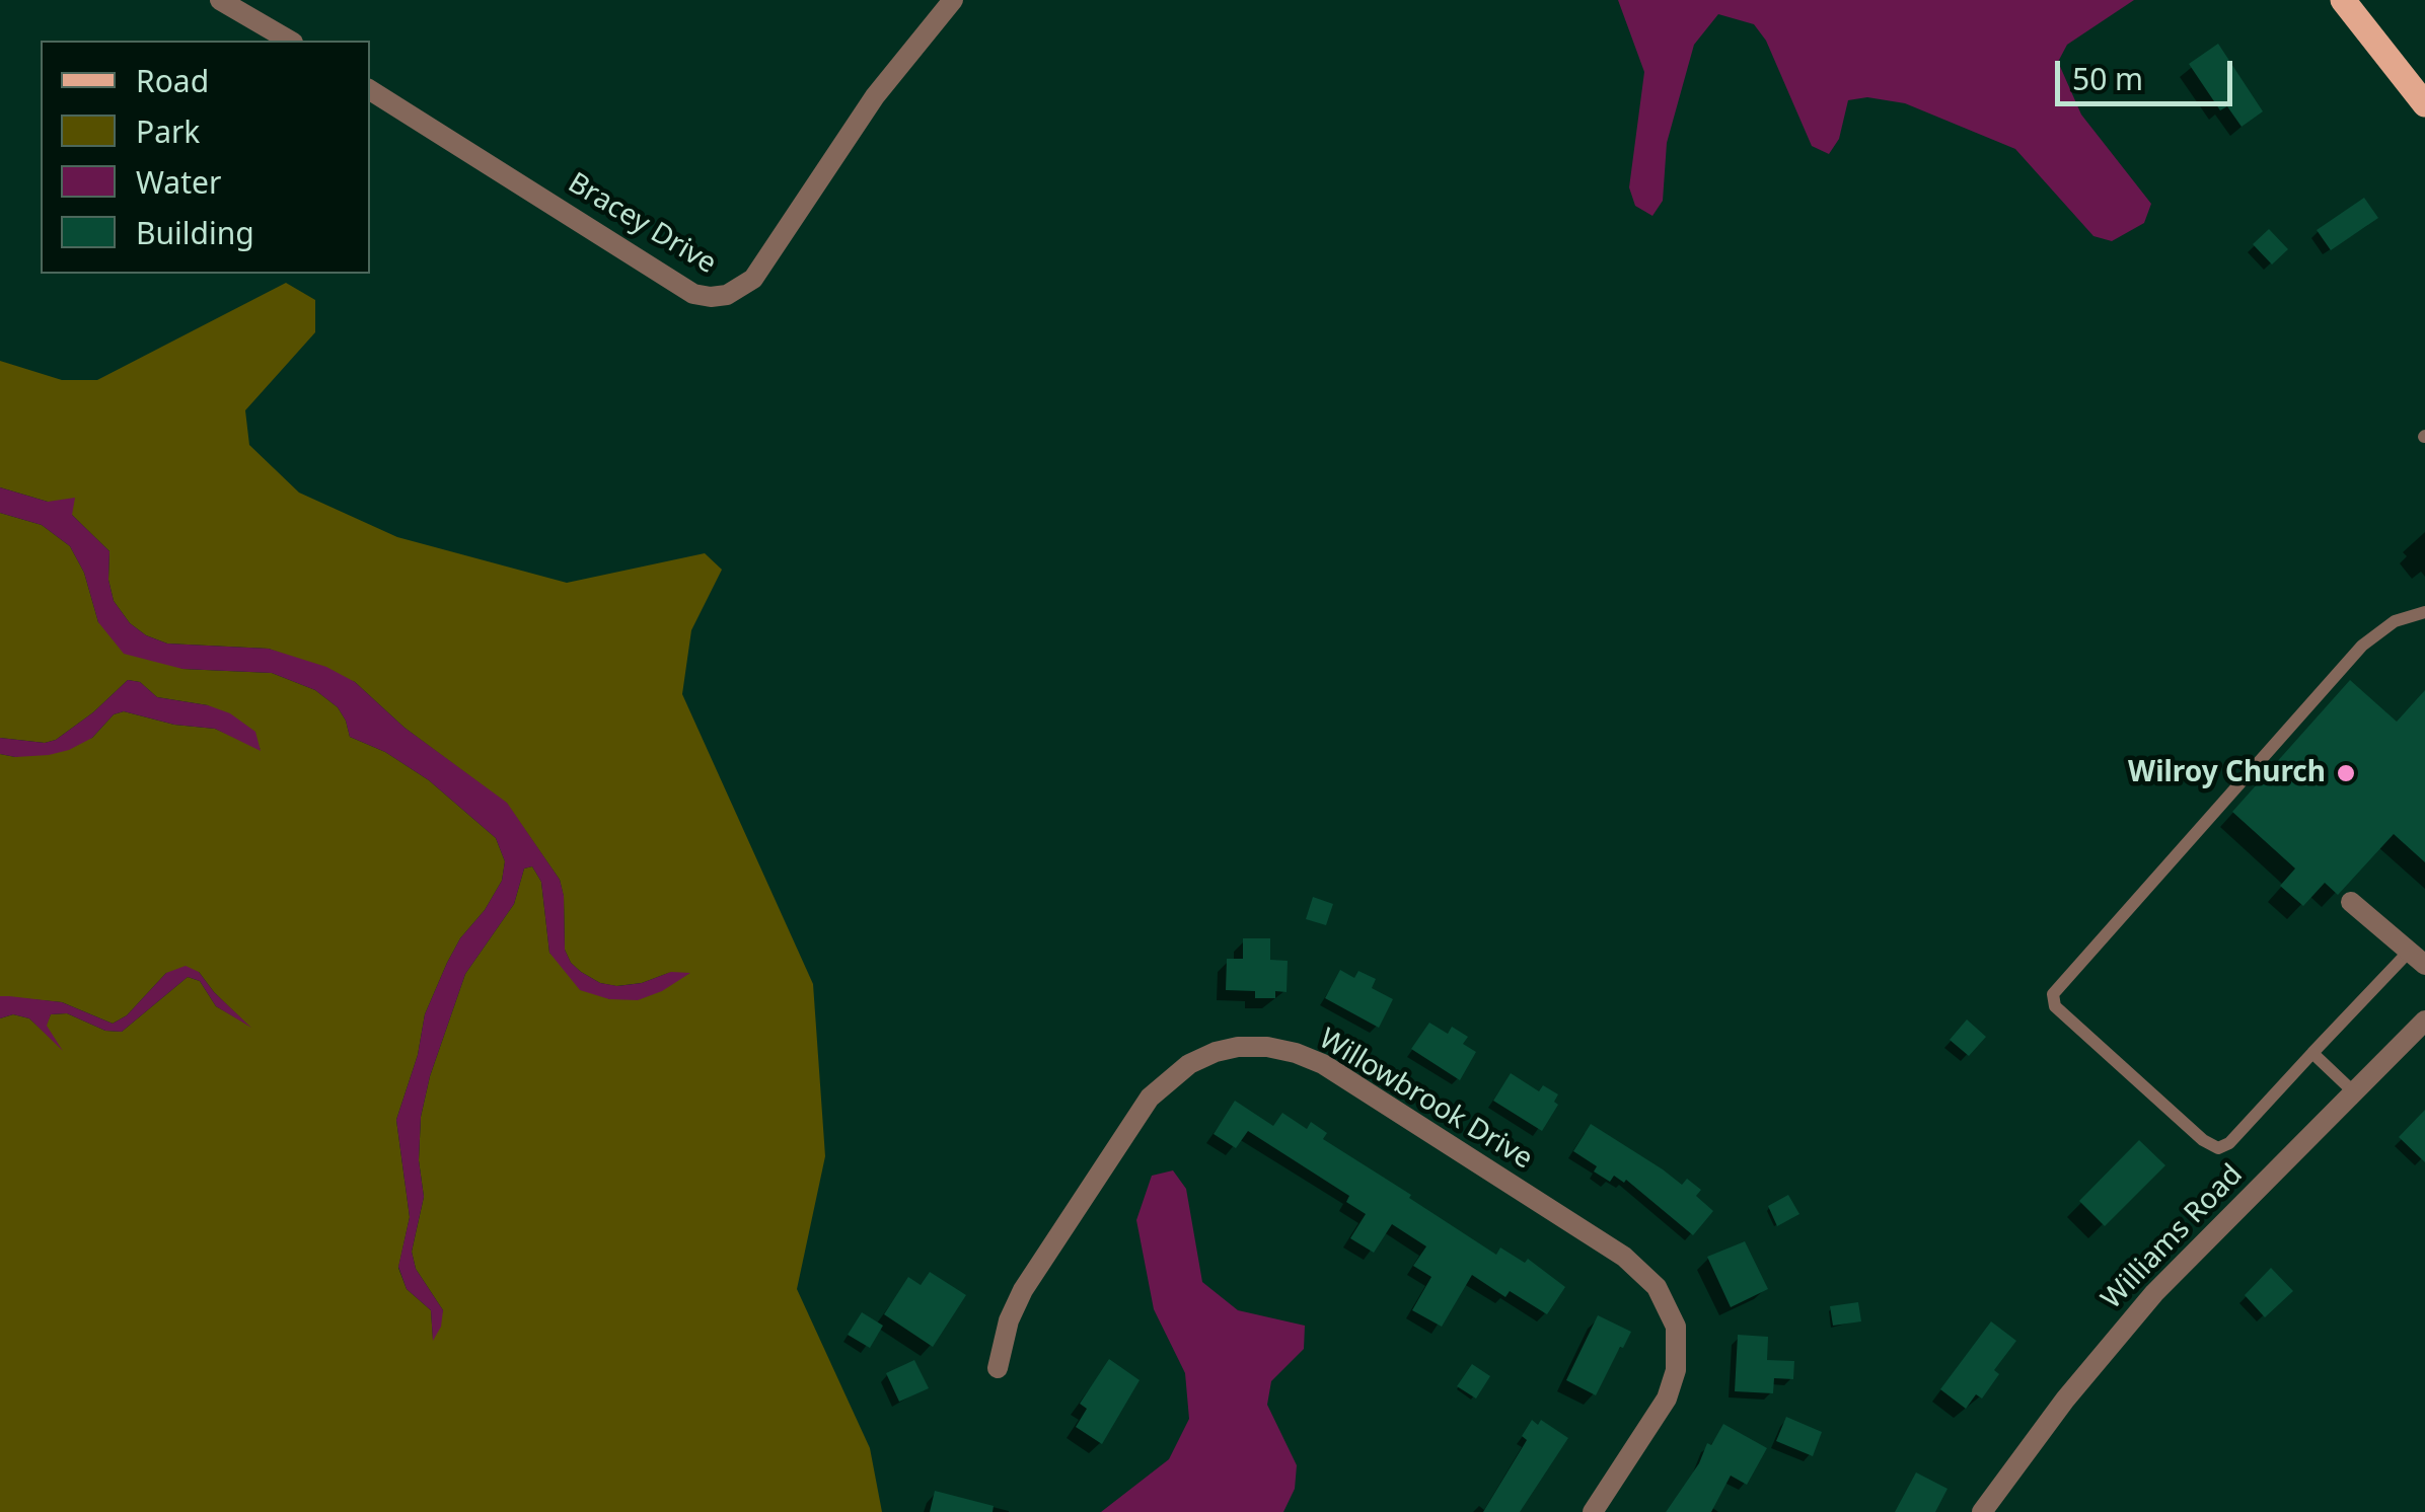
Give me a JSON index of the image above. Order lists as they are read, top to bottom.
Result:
{
  "streets": {
    "street": ["Bracey Drive", "Willowbrook Drive", "Williams Road"]
  },
  "places": ["Wilroy Church"],
  "legend": [
    "Road",
    "Park",
    "Water",
    "Building"
  ],
  "scale_bar": "50 m"
}
